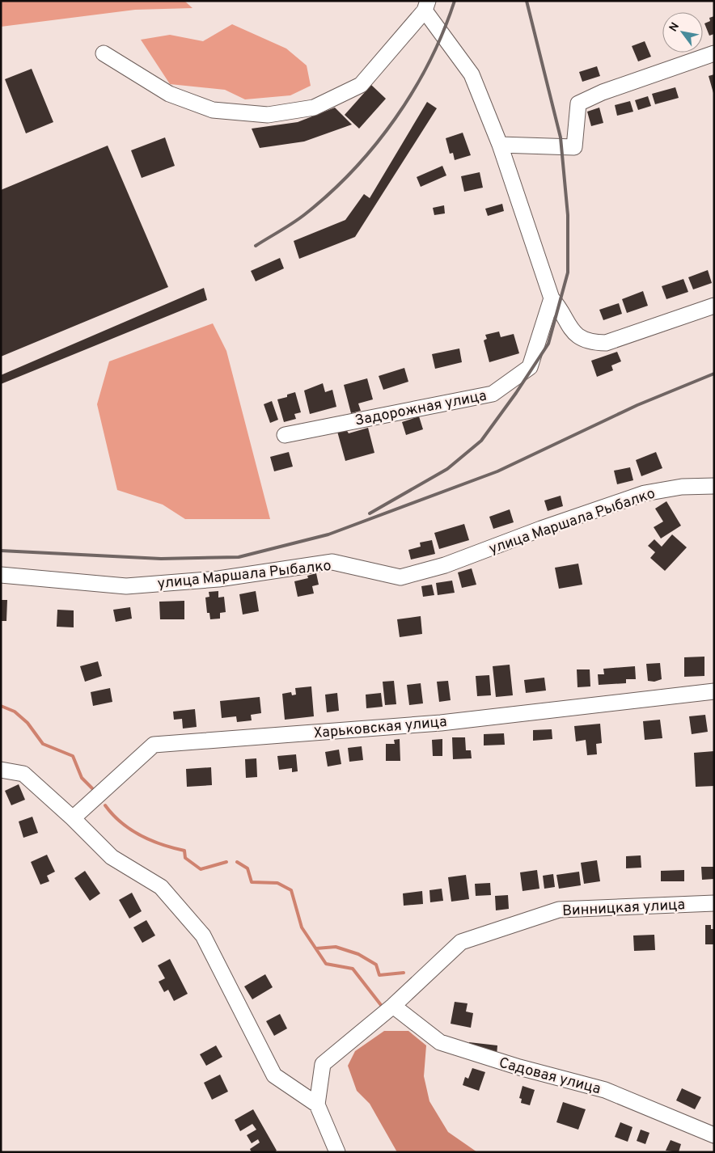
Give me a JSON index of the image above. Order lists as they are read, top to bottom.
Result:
{
  "streets": {
    "street": [
      "Задорожная улица",
      "улица Маршала Рыбалко",
      "Харьковская улица",
      "Винницкая улица",
      "Садовая улица"
    ]
  },
  "crossings": [
    ["Винницкая улица", "Садовая улица"]
  ],
  "north": "top left"
}
